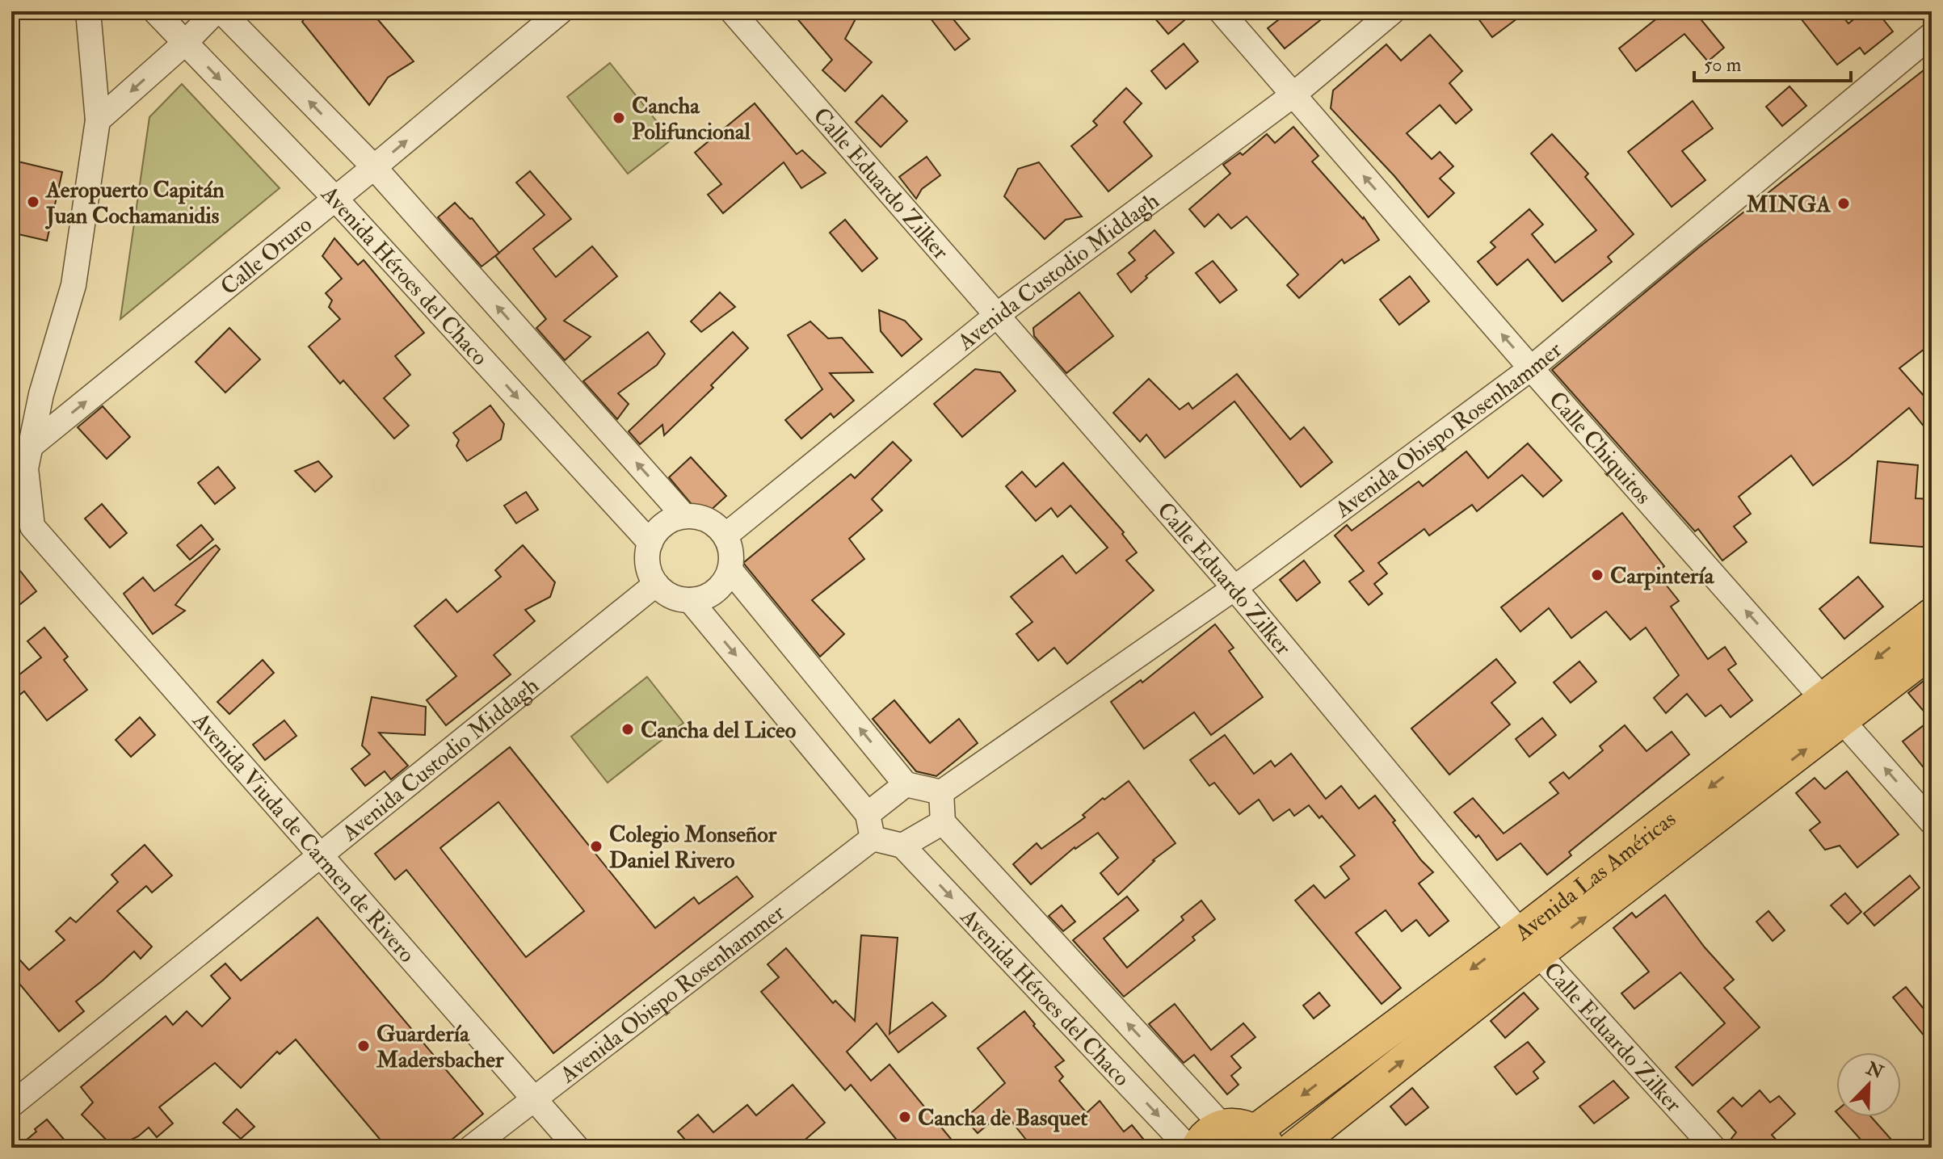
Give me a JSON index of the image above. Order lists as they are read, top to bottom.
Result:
{
  "streets": {
    "main road": ["Avenida Las Américas"],
    "street": [
      "Calle Eduardo Zilker",
      "Calle Oruro",
      "Avenida Custodio Middagh",
      "Avenida Héroes del Chaco",
      "Avenida Obispo Rosenhammer",
      "Calle Chiquitos",
      "Avenida Viuda de Carmen de Rivero"
    ]
  },
  "crossings": [
    ["Calle Eduardo Zilker", "Avenida Custodio Middagh"],
    ["Calle Eduardo Zilker", "Avenida Obispo Rosenhammer"],
    ["Calle Eduardo Zilker", "Avenida Las Américas"],
    ["Calle Oruro", "Avenida Héroes del Chaco"],
    ["Calle Oruro", "Avenida Viuda de Carmen de Rivero"],
    ["Avenida Custodio Middagh", "Avenida Héroes del Chaco"],
    ["Avenida Custodio Middagh", "Calle Chiquitos"],
    ["Avenida Custodio Middagh", "Avenida Viuda de Carmen de Rivero"],
    ["Avenida Obispo Rosenhammer", "Calle Chiquitos"],
    ["Avenida Obispo Rosenhammer", "Avenida Viuda de Carmen de Rivero"],
    ["Calle Chiquitos", "Avenida Las Américas"]
  ],
  "one_way": ["Calle Oruro", "Calle Chiquitos"],
  "places": [
    "Cancha Polifuncional",
    "Aeropuerto Capitán Juan Cochamanidis",
    "MINGA",
    "Carpintería",
    "Cancha del Liceo",
    "Colegio Monseñor Daniel Rivero",
    "Guardería Madersbacher",
    "Cancha de Basquet"
  ],
  "scale_bar": "50 m",
  "north": "top right"
}
